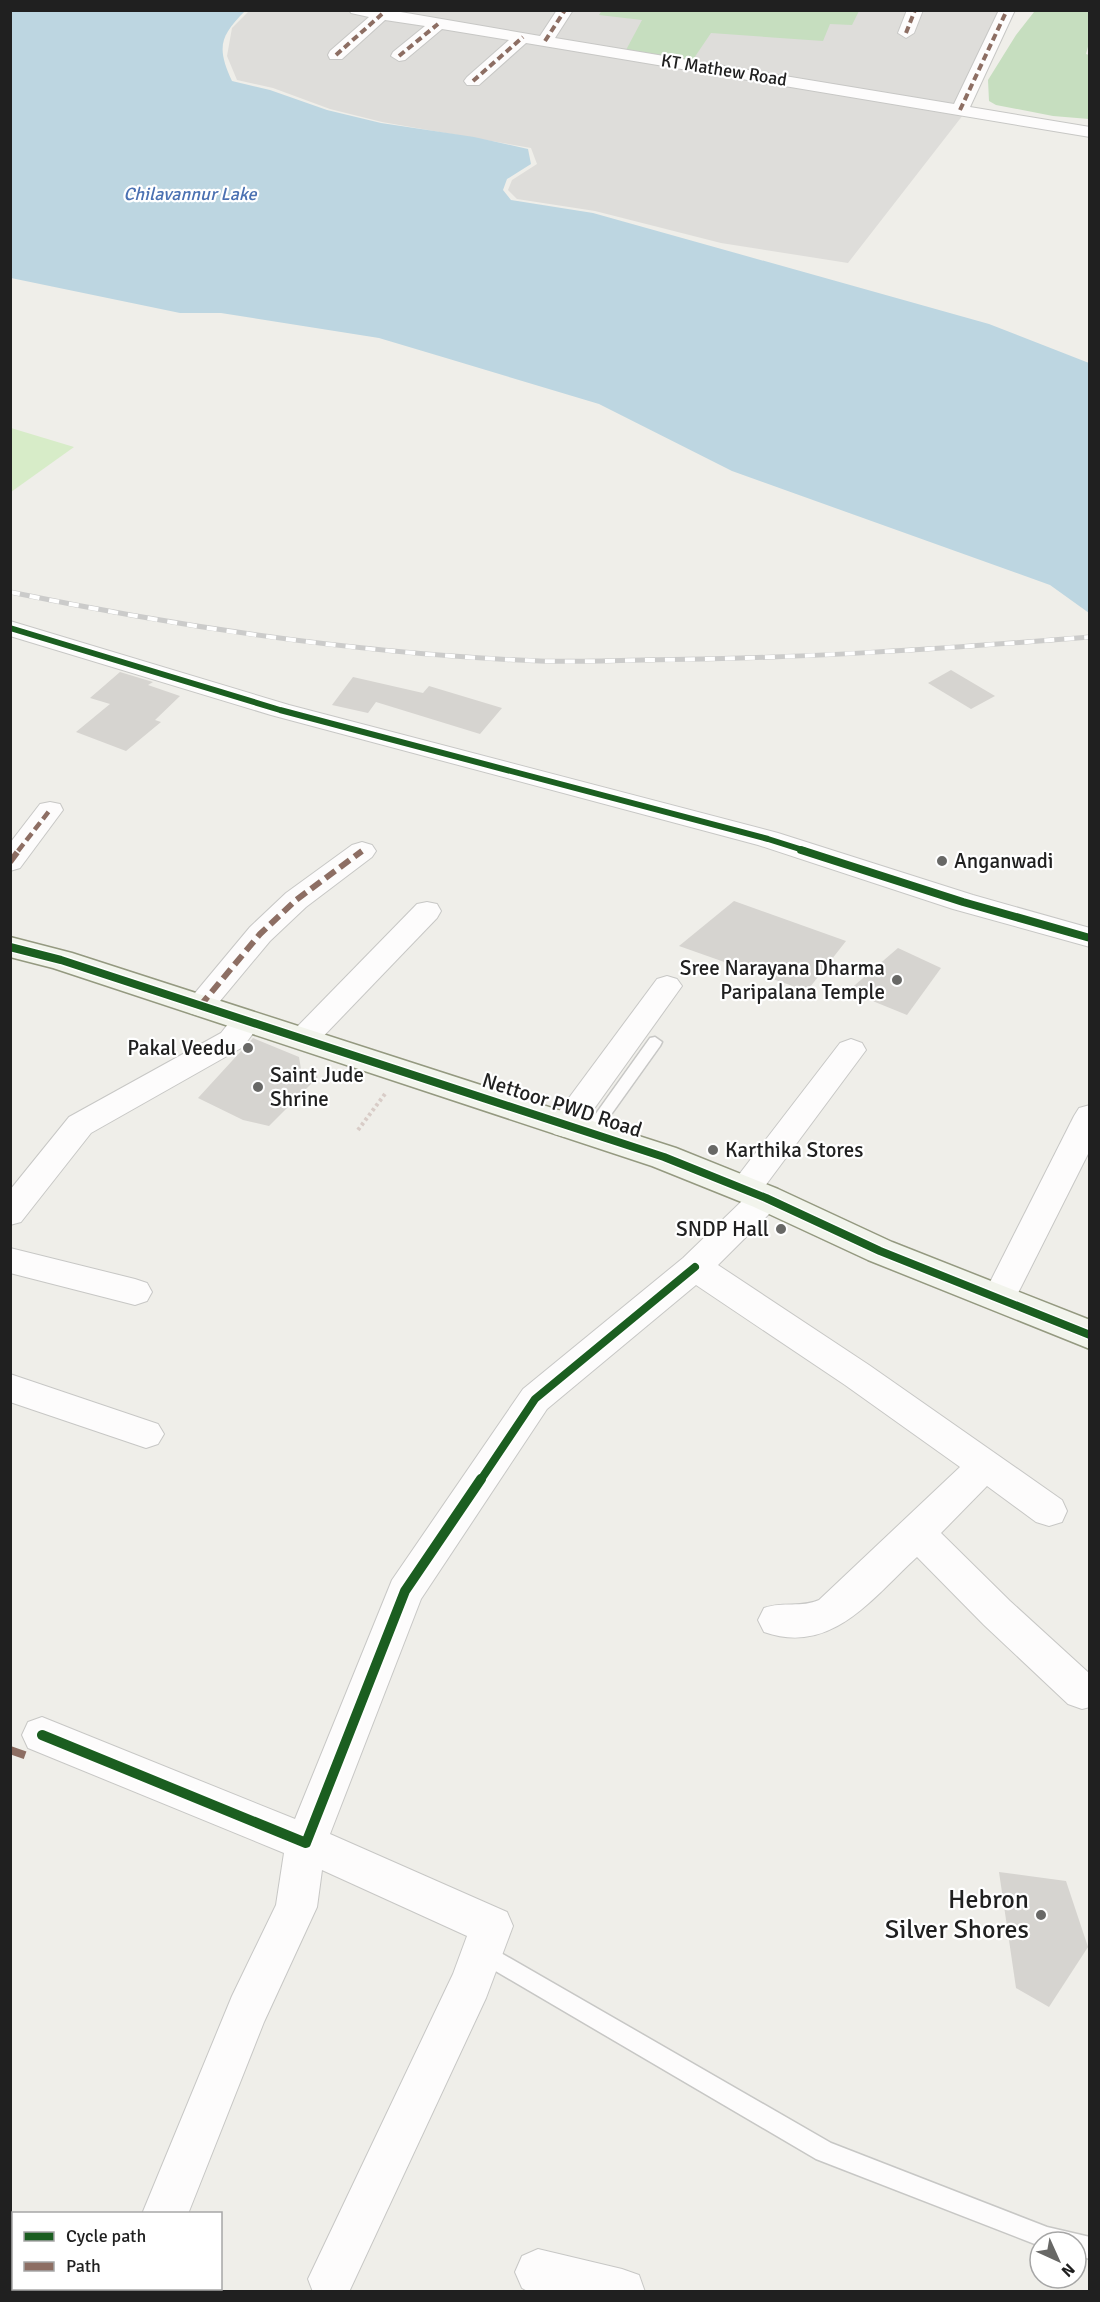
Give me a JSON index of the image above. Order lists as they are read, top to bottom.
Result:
{
  "streets": {
    "street": ["KT Mathew Road", "Nettoor PWD Road"]
  },
  "water": ["Chilavannur Lake"],
  "places": [
    "Anganwadi",
    "Sree Narayana Dharma Paripalana Temple",
    "Pakal Veedu",
    "Saint Jude Shrine",
    "Karthika Stores",
    "SNDP Hall",
    "Hebron Silver Shores"
  ],
  "legend": ["Cycle path", "Path"],
  "north": "bottom right"
}
